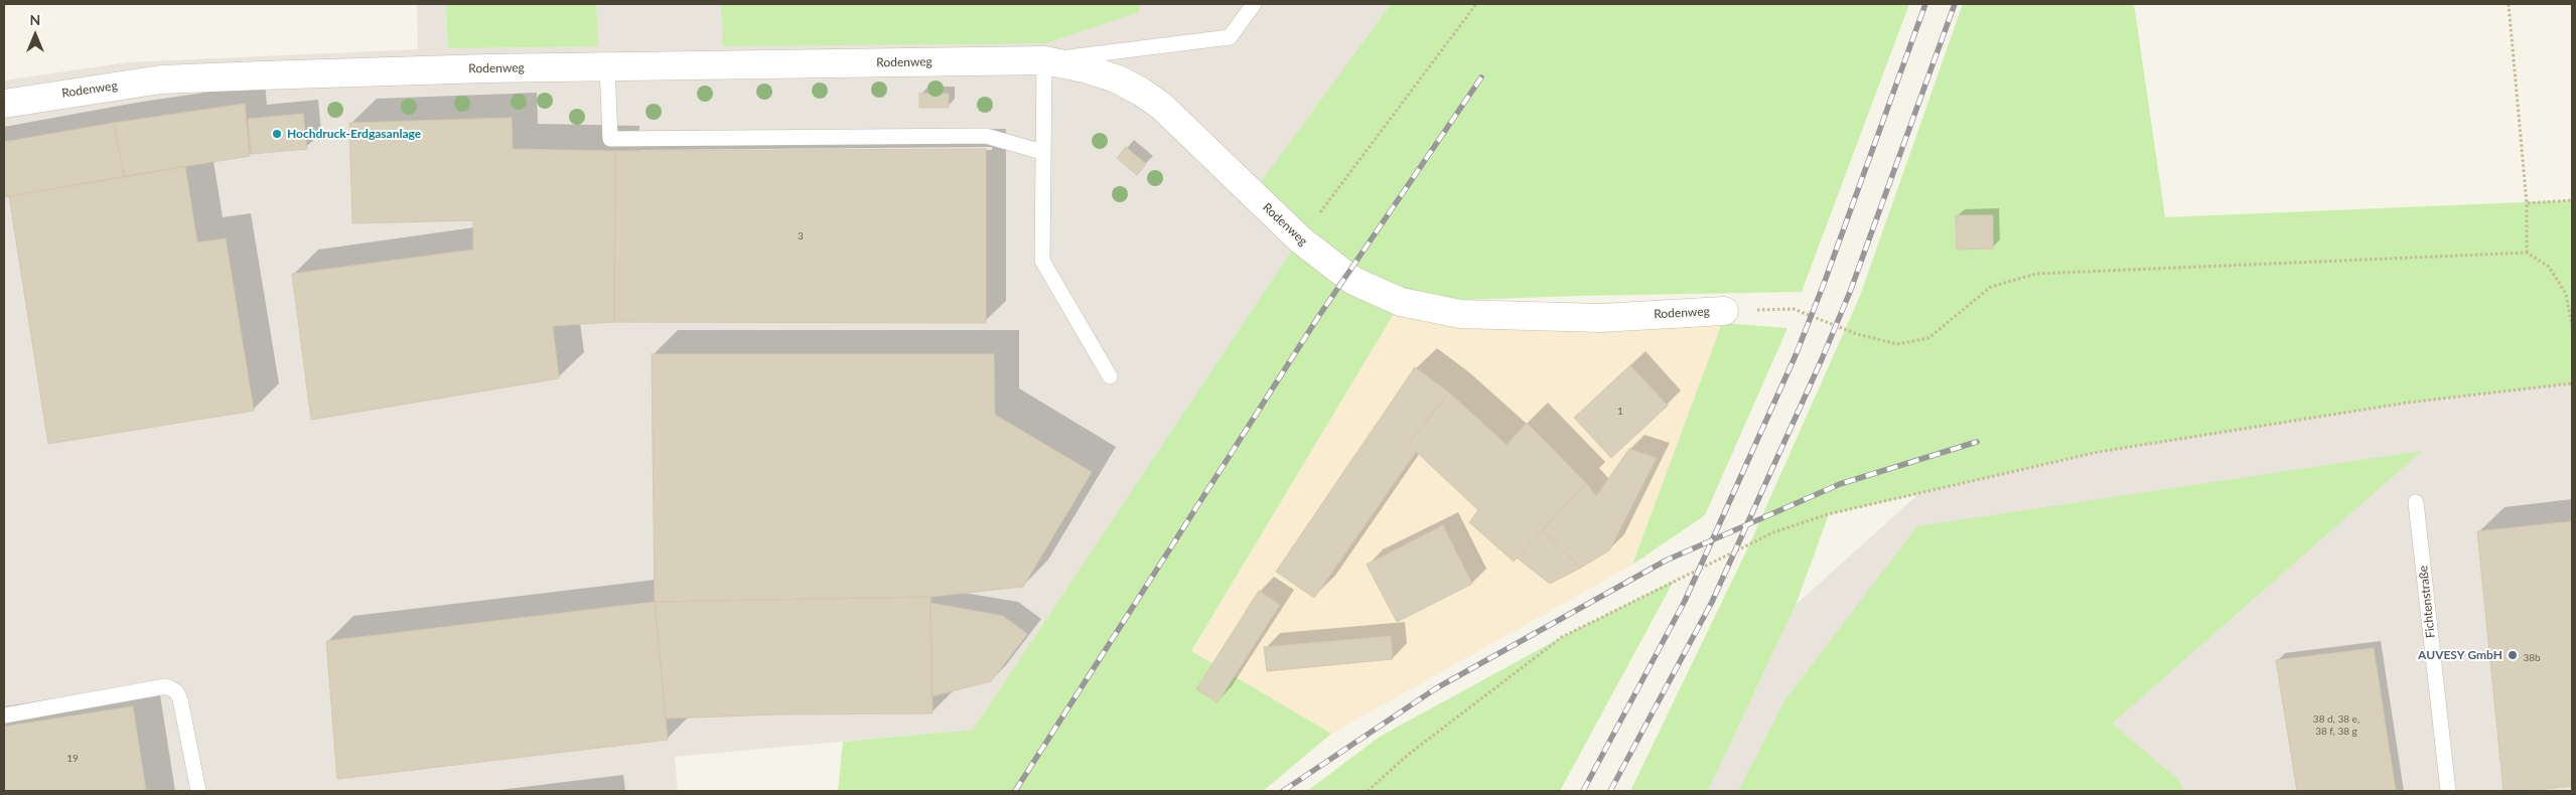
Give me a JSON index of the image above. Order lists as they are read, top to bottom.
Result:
{
  "streets": {
    "street": ["Rodenweg"],
    "lane": ["Fichtenstraße"]
  },
  "places": ["Hochdruck-Erdgasanlage", "AUVESY GmbH"],
  "house_numbers": [
    "3",
    "1",
    "38b",
    "38 d, 38 e, 38 f, 38 g",
    "19"
  ],
  "north": "top"
}
